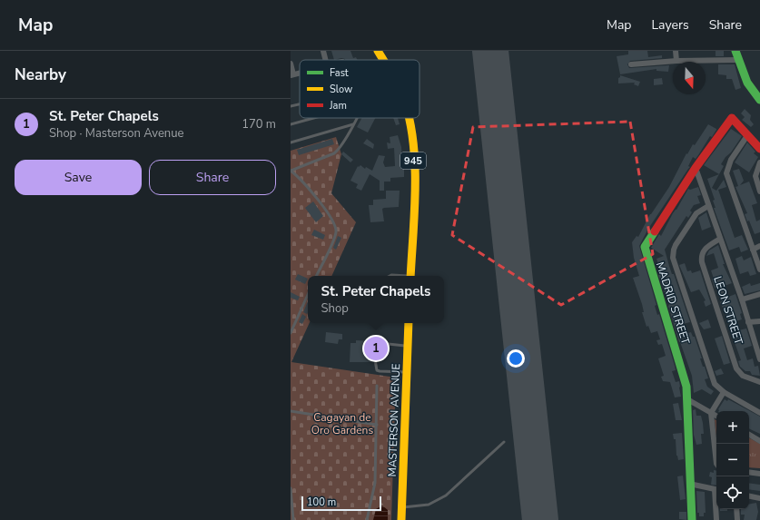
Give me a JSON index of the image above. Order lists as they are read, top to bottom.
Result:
{
  "streets": {
    "street": [
      "945",
      "MADRID STREET",
      "LEON STREET",
      "MASTERSON AVENUE"
    ]
  },
  "parks": ["Cagayan de Oro Gardens"],
  "legend": ["Fast", "Slow", "Jam"],
  "scale_bar": "100 m",
  "north": "bottom",
  "page": {
    "header": "Map",
    "nav": ["Map", "Layers", "Share"],
    "heading": "Nearby",
    "list": [
      {
        "mark": "1",
        "name": "St. Peter Chapels",
        "note": "Shop · Masterson Avenue",
        "value": "170 m"
      }
    ],
    "buttons": ["Save", "Share"],
    "popup": ["St. Peter Chapels", "Shop"],
    "pins": "1",
    "map_buttons": ["+", "−"],
    "scale": "100 m"
  }
}
